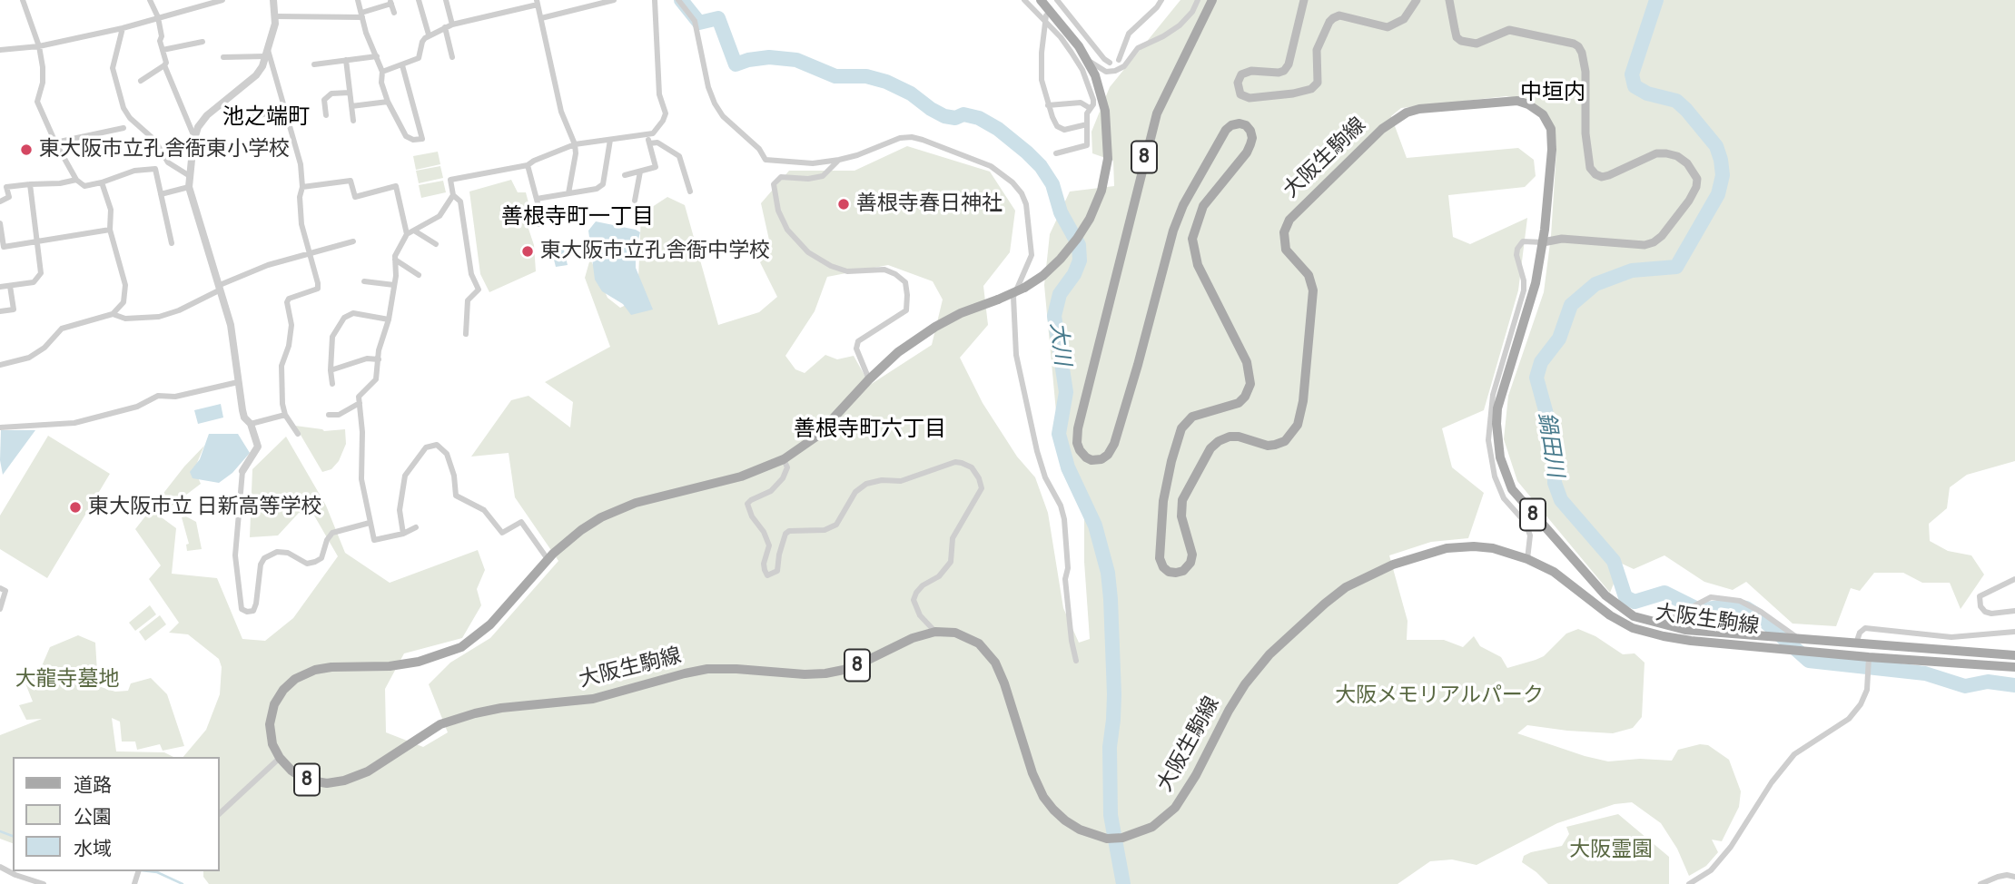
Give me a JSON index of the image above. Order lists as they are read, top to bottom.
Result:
{
  "streets": {
    "main road": ["8", "大阪生駒線"]
  },
  "crossings": [
    ["8", "大阪生駒線"]
  ],
  "districts": [
    "中垣内",
    "池之端町",
    "善根寺町一丁目",
    "善根寺町六丁目"
  ],
  "water": ["大川", "鍋田川"],
  "parks": ["大龍寺墓地", "大阪メモリアルパーク", "大阪霊園"],
  "places": [
    "東大阪市立孔舎衙東小学校",
    "善根寺春日神社",
    "東大阪市立孔舎衙中学校",
    "東大阪市立 日新高等学校"
  ],
  "legend": ["道路", "公園", "水域"]
}
